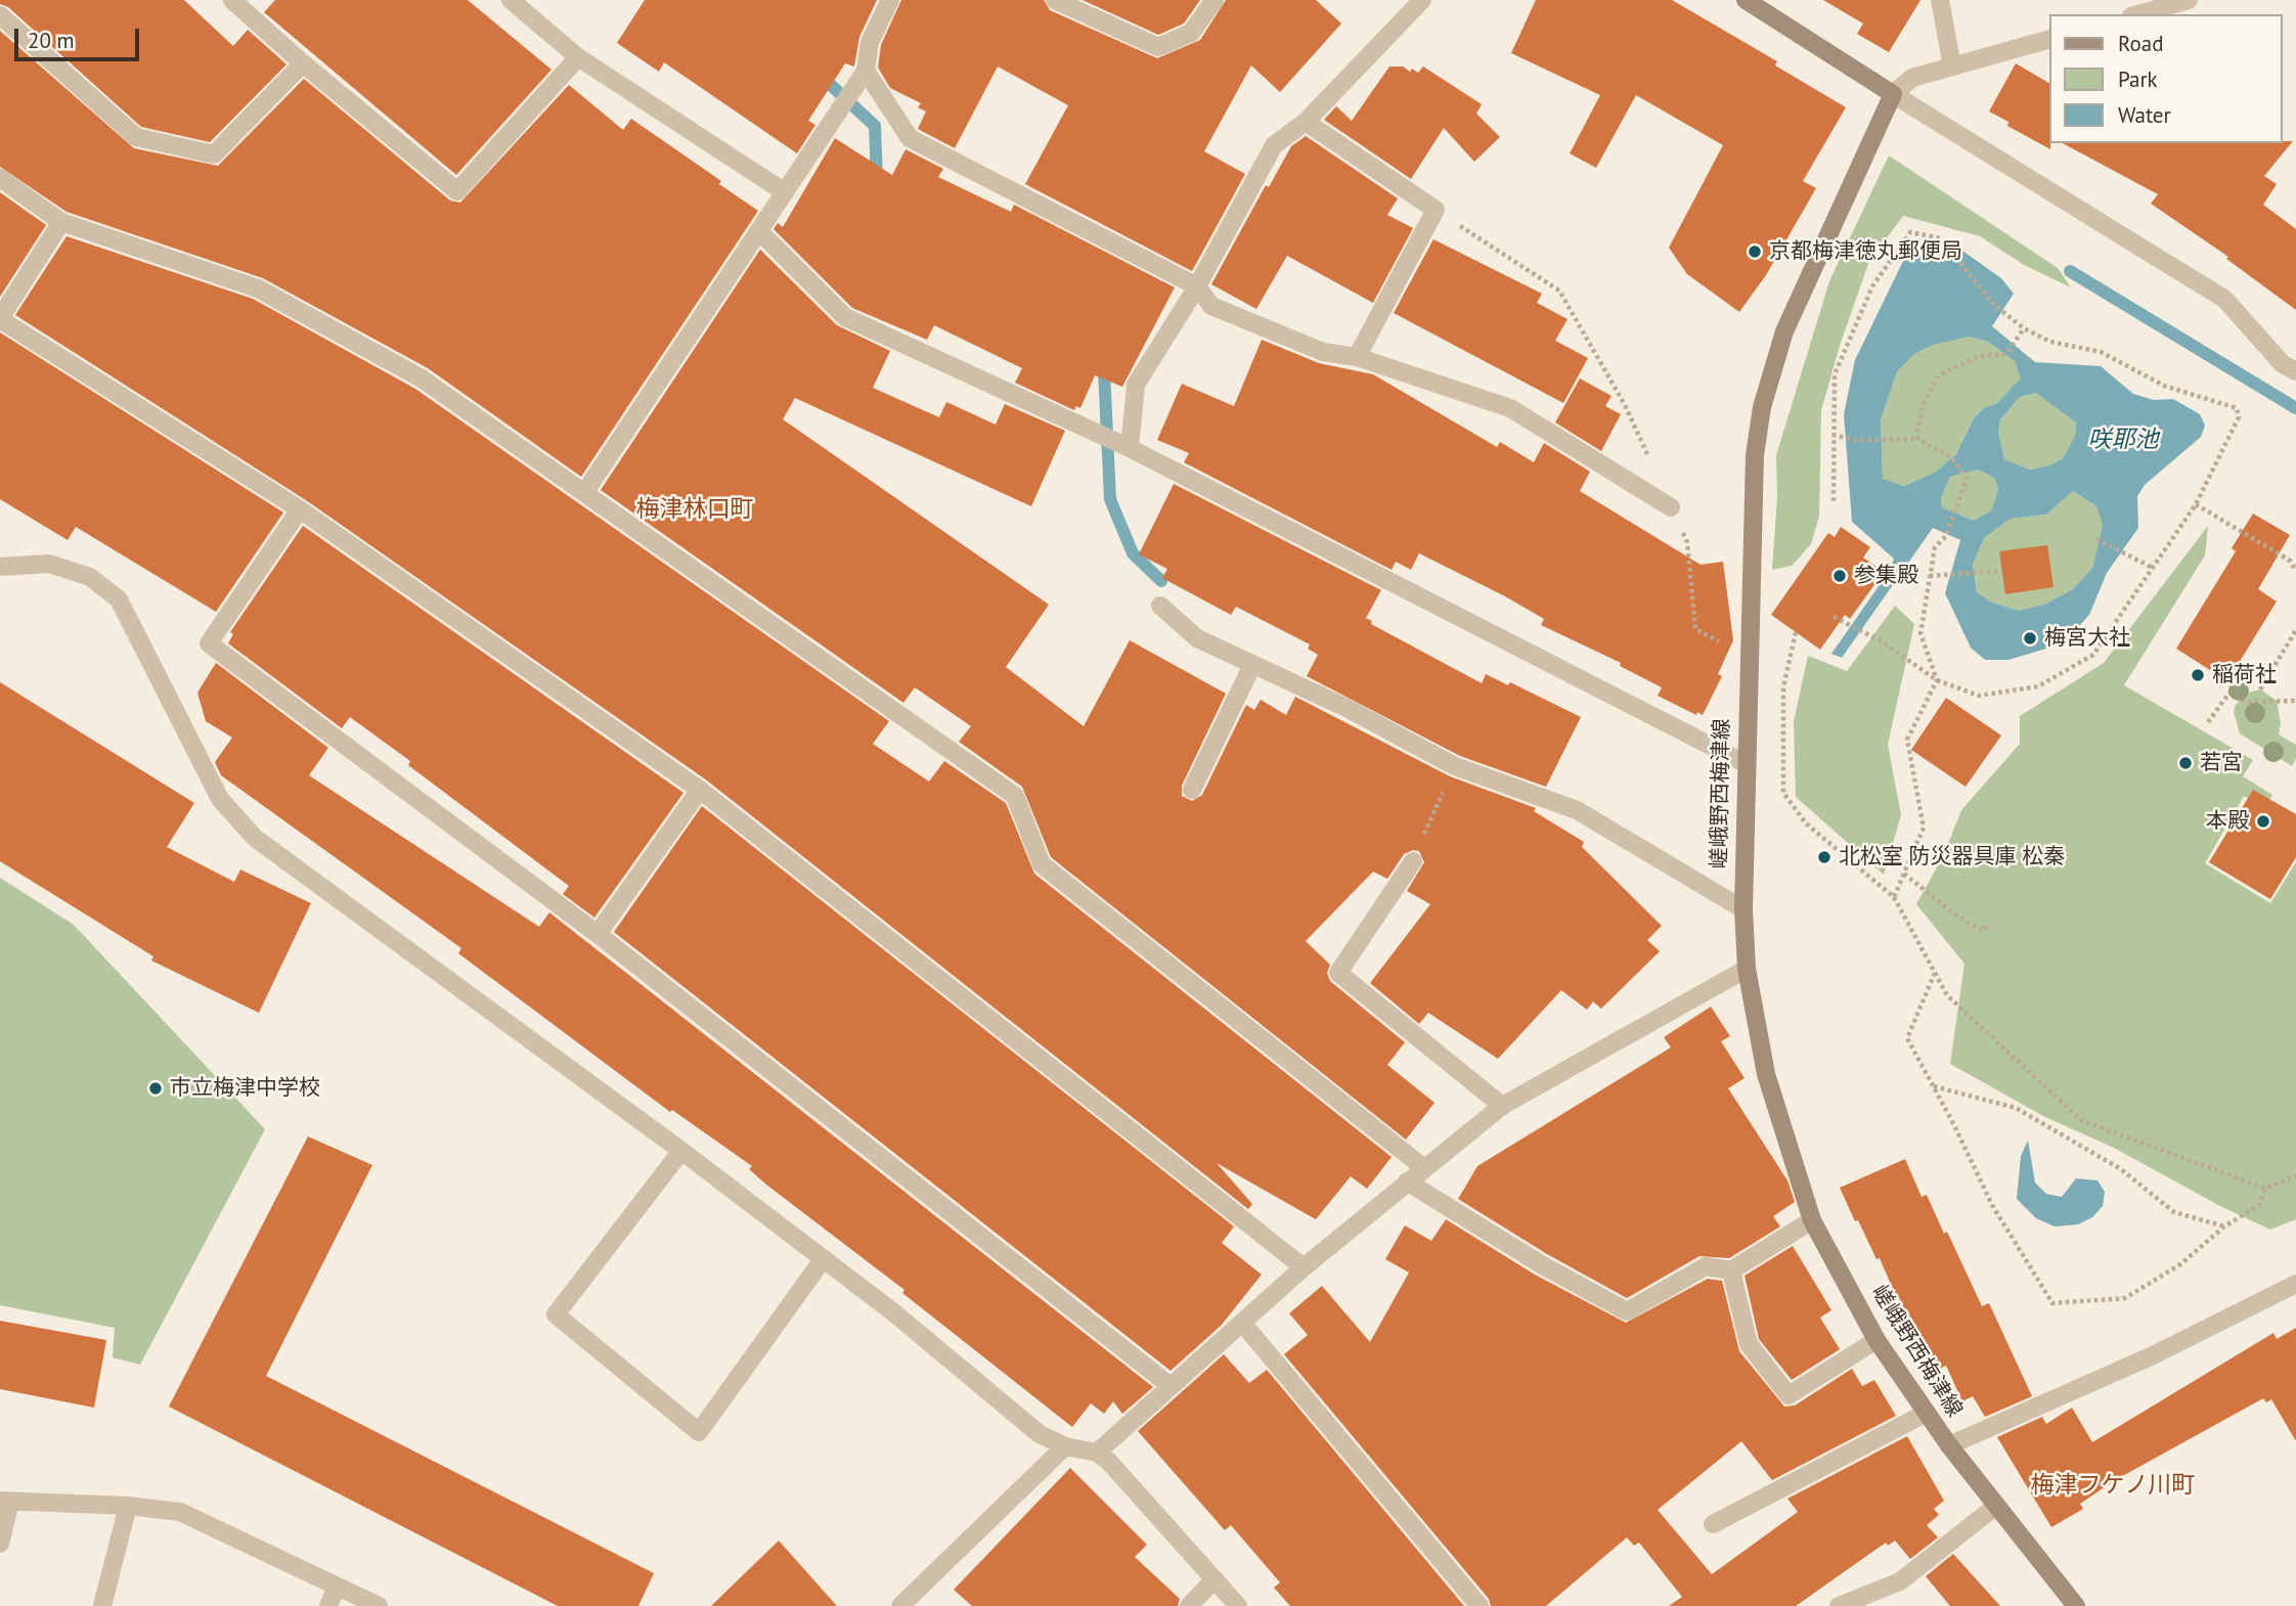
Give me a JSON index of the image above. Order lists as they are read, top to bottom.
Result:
{
  "streets": {
    "main road": ["嵯峨野西梅津線"]
  },
  "districts": ["梅津林口町", "梅津フケノ川町"],
  "water": ["咲耶池"],
  "places": [
    "京都梅津徳丸郵便局",
    "参集殿",
    "梅宮大社",
    "稲荷社",
    "若宮",
    "本殿",
    "北松室 防災器具庫 松秦",
    "市立梅津中学校"
  ],
  "legend": ["Road", "Park", "Water"],
  "scale_bar": "20 m"
}
